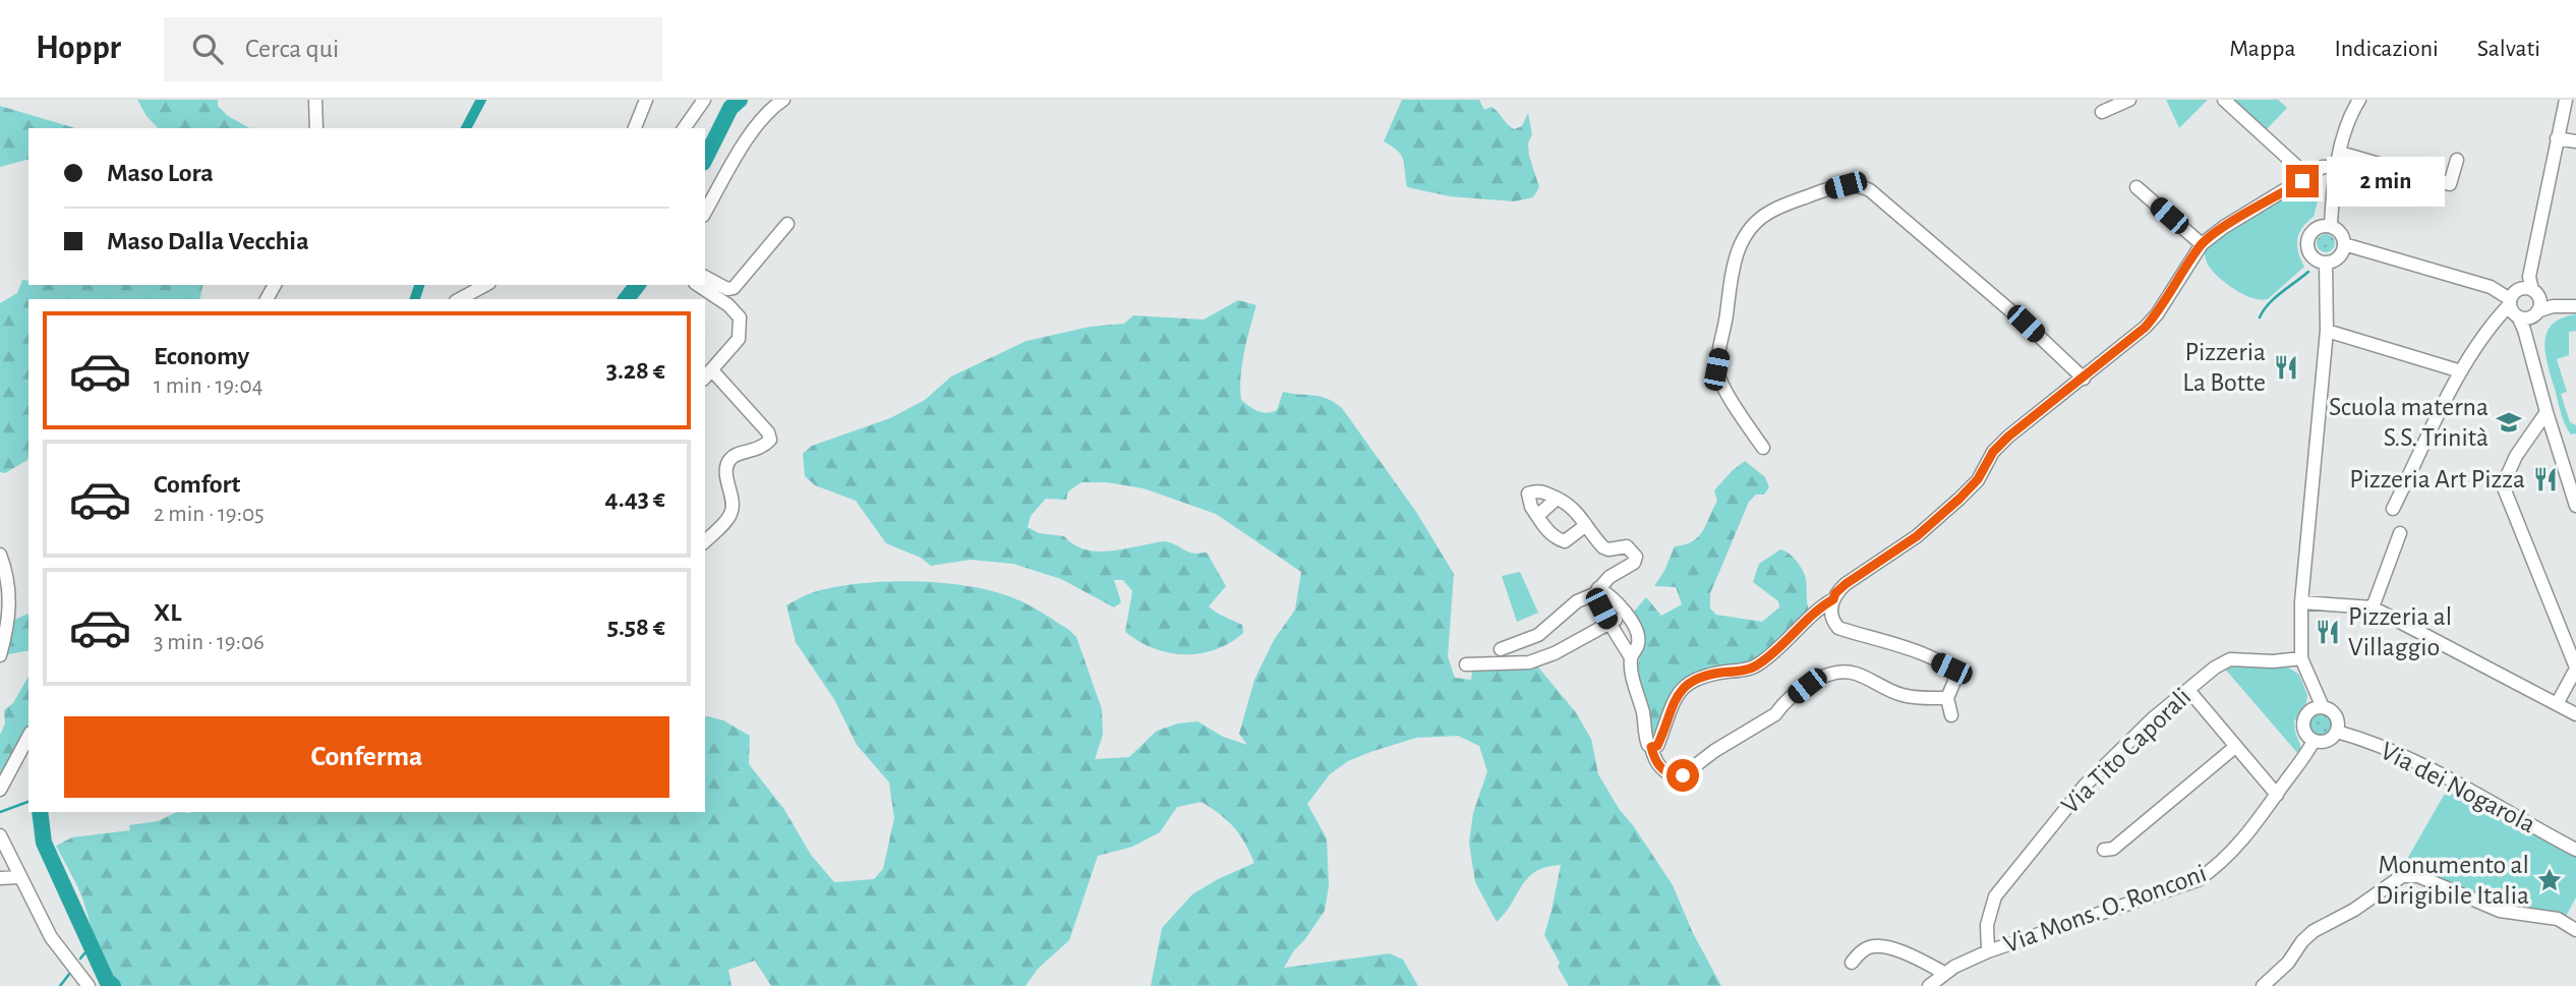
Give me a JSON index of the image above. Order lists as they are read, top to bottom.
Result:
{
  "streets": {
    "street": ["Via Tito Caporali", "Via dei Nogarola", "Via Mons. O. Ronconi"]
  },
  "crossings": [
    ["Via Tito Caporali", "Via Mons. O. Ronconi"],
    ["Via dei Nogarola", "Via Mons. O. Ronconi"]
  ],
  "places": {
    "restaurant": ["Pizzeria La Botte", "Pizzeria Art Pizza", "Pizzeria al Villaggio"],
    "school or university": ["Scuola materna S.S. Trinità"],
    "place": ["Monumento al Dirigibile Italia"]
  },
  "page": {
    "header": "Hoppr",
    "search": "Cerca qui",
    "nav": ["Mappa", "Indicazioni", "Salvati"],
    "banner": ["Maso Lora", "Maso Dalla Vecchia"],
    "bubble": "2 min",
    "list": [
      {
        "name": "Economy",
        "note": "1 min · 19:04",
        "value": "3.28 €"
      },
      {
        "name": "Comfort",
        "note": "2 min · 19:05",
        "value": "4.43 €"
      },
      {
        "name": "XL",
        "note": "3 min · 19:06",
        "value": "5.58 €"
      }
    ],
    "buttons": "Conferma"
  }
}
